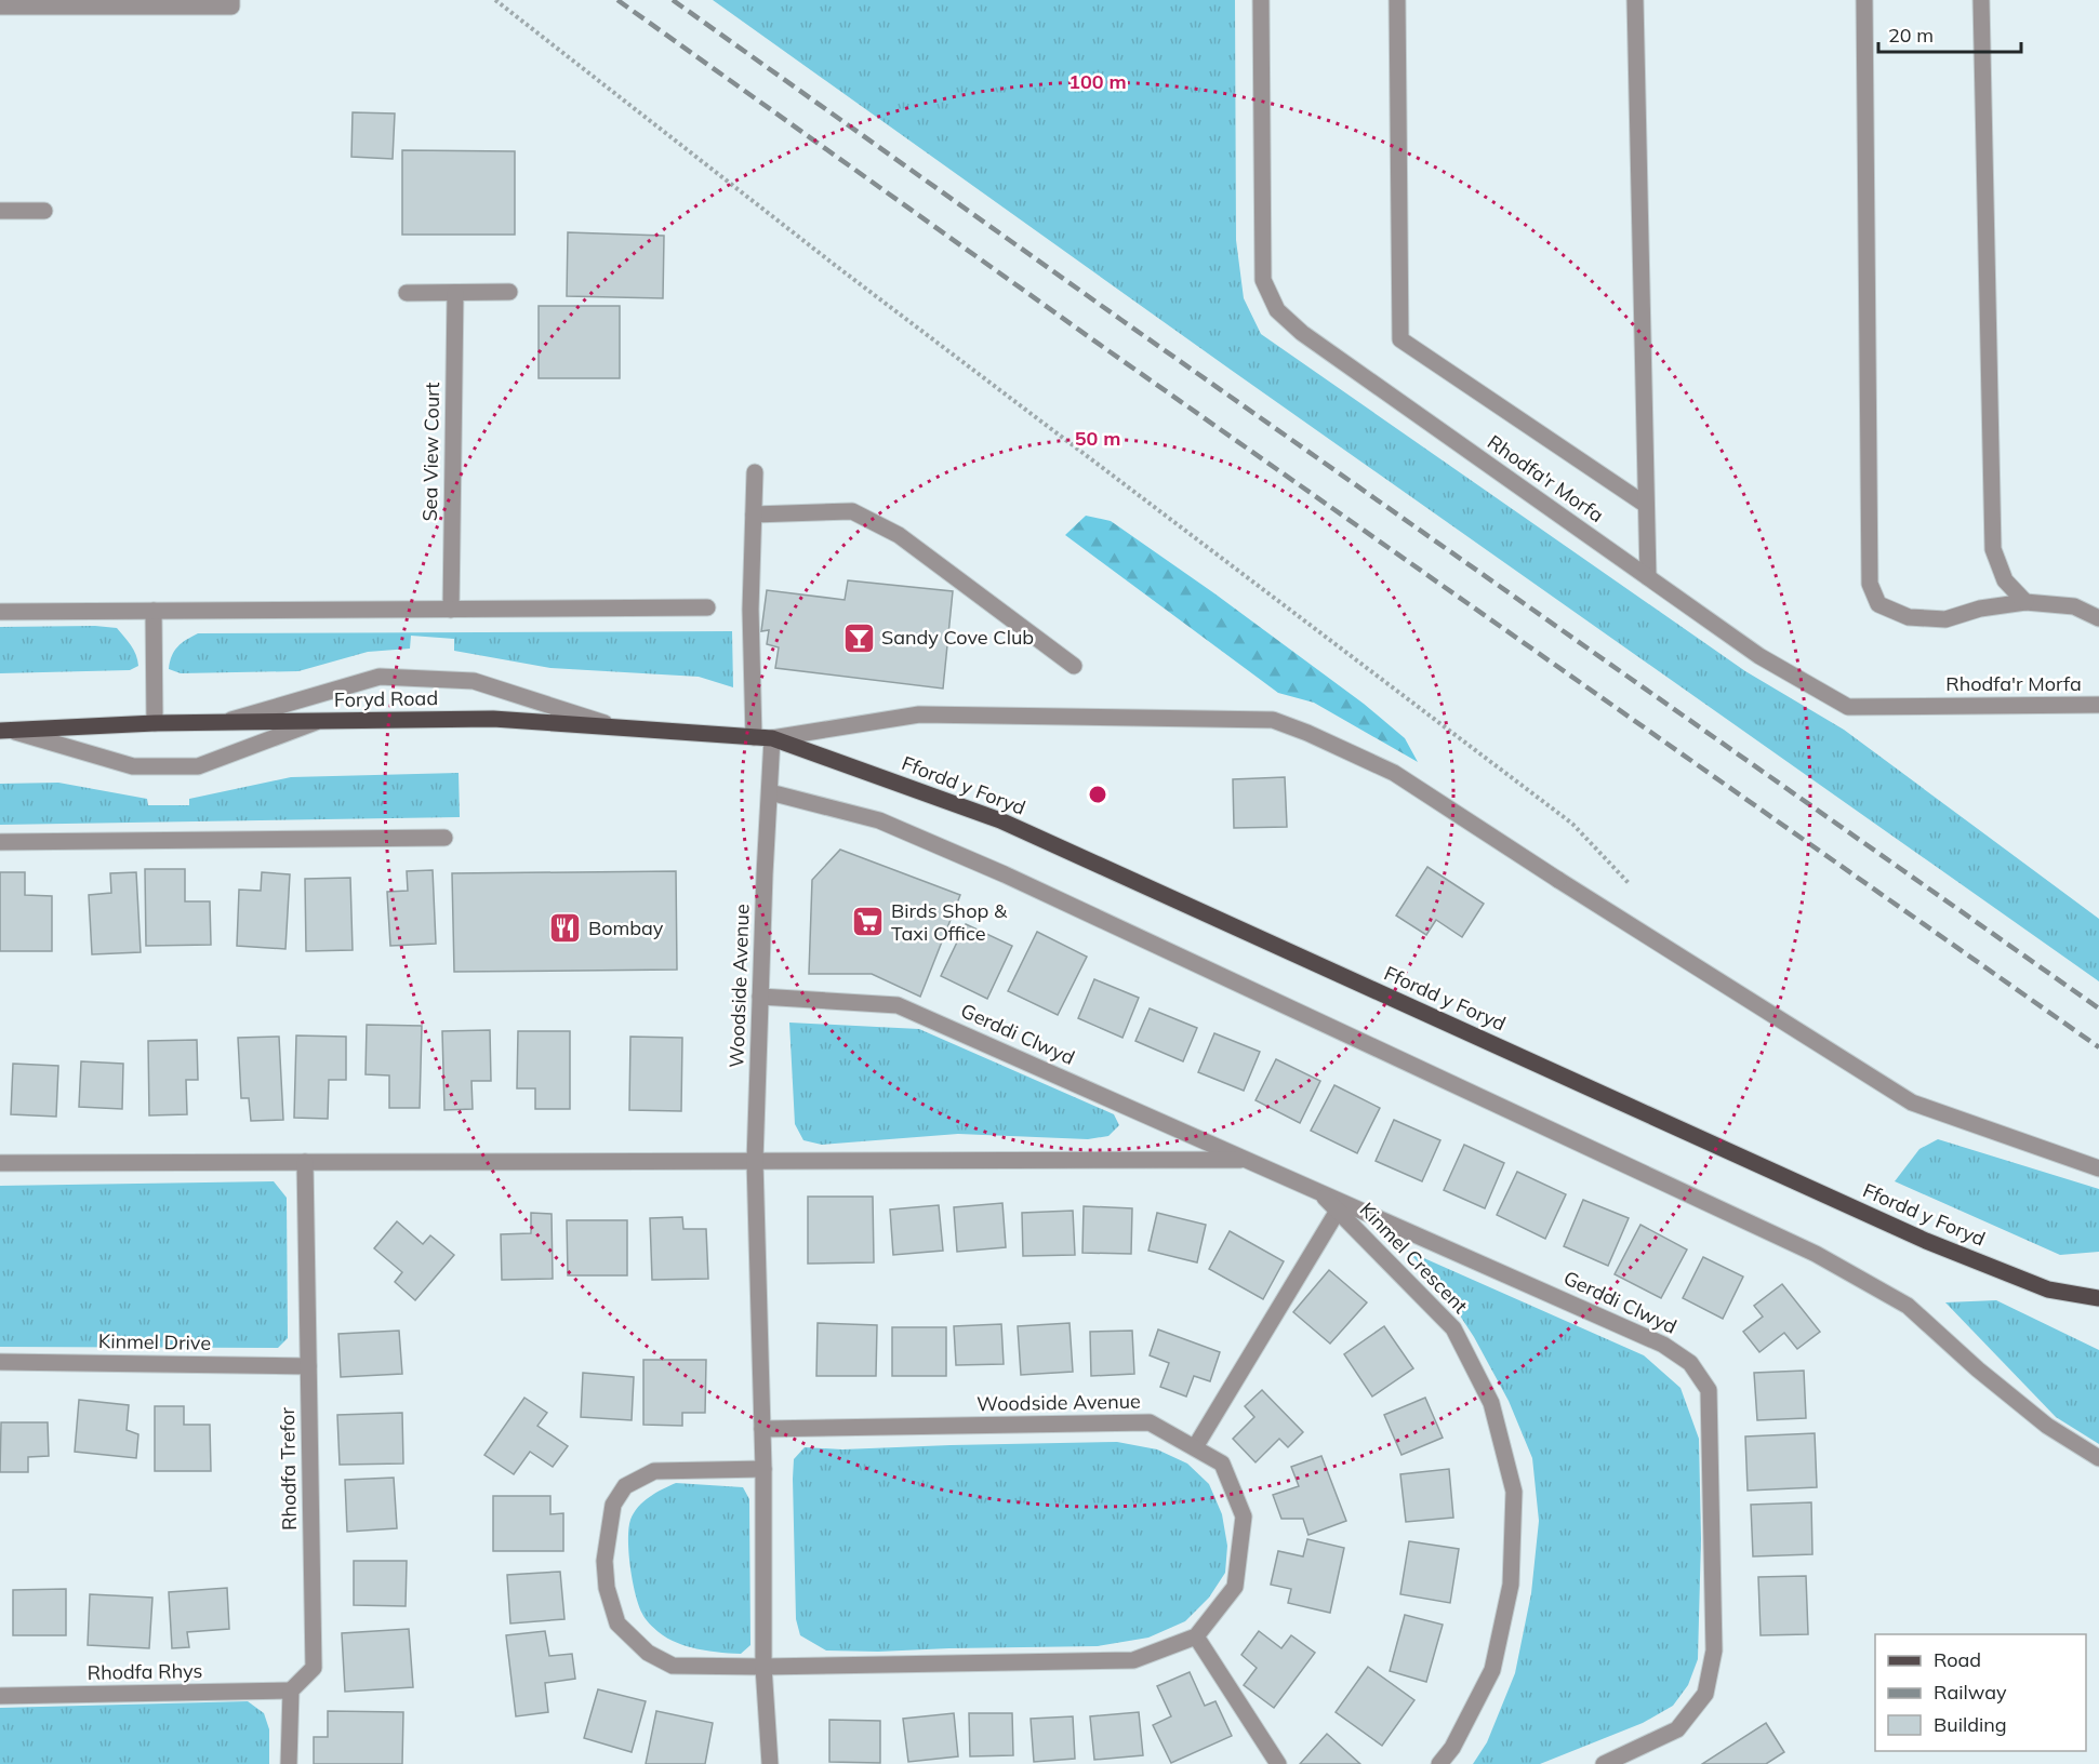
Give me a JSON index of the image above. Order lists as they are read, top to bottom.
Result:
{
  "streets": {
    "main road": ["Foryd Road", "Ffordd y Foryd"],
    "street": [
      "Sea View Court",
      "Rhodfa'r Morfa",
      "Woodside Avenue",
      "Gerddi Clwyd",
      "Kinmel Crescent",
      "Kinmel Drive",
      "Rhodfa Trefor",
      "Rhodfa Rhys"
    ]
  },
  "crossings": [
    ["Foryd Road", "Ffordd y Foryd"],
    ["Foryd Road", "Woodside Avenue"],
    ["Ffordd y Foryd", "Woodside Avenue"],
    ["Woodside Avenue", "Gerddi Clwyd"],
    ["Gerddi Clwyd", "Kinmel Crescent"],
    ["Kinmel Drive", "Rhodfa Trefor"],
    ["Rhodfa Trefor", "Rhodfa Rhys"]
  ],
  "places": {
    "bar": ["Sandy Cove Club"],
    "supermarket": ["Birds Shop & Taxi Office"],
    "restaurant": ["Bombay"]
  },
  "legend": ["Road", "Railway", "Building"],
  "scale_bar": "20 m",
  "rings": ["100 m", "50 m"]
}
